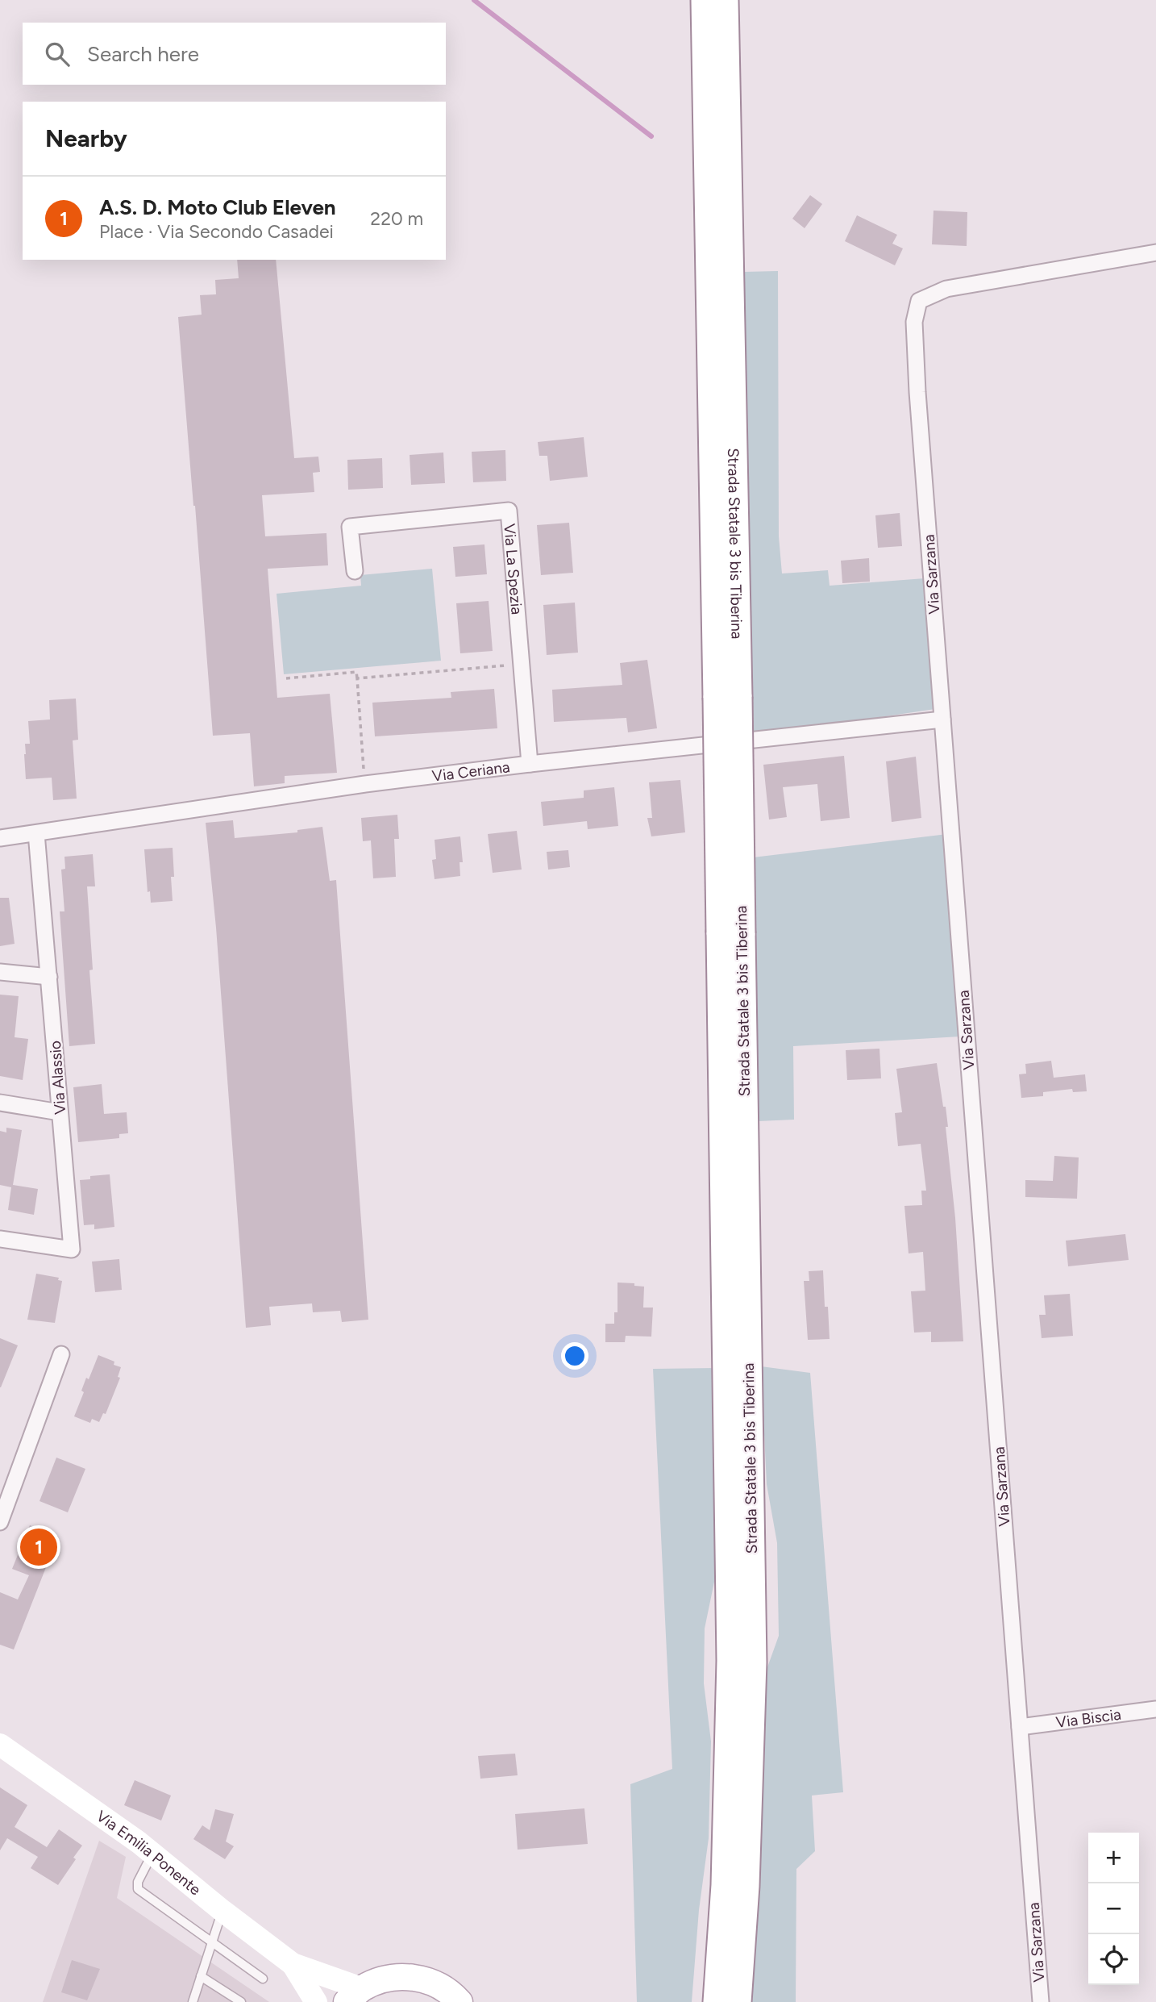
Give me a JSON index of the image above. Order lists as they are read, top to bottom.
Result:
{
  "streets": {
    "highway": ["Strada Statale 3 bis Tiberina"],
    "main road": ["Via Emilia Ponente"],
    "street": [
      "Via La Spezia",
      "Via Sarzana",
      "Via Ceriana",
      "Via Alassio",
      "Via Biscia"
    ]
  },
  "crossings": [
    ["Via La Spezia", "Via Ceriana"],
    ["Via Sarzana", "Via Ceriana"],
    ["Via Sarzana", "Via Biscia"],
    ["Via Ceriana", "Via Alassio"]
  ],
  "page": {
    "search": "Search here",
    "heading": "Nearby",
    "list": [
      {
        "mark": "1",
        "name": "A.S. D. Moto Club Eleven",
        "note": "Place · Via Secondo Casadei",
        "value": "220 m"
      }
    ],
    "pins": "1",
    "map_buttons": ["+", "−"]
  }
}
